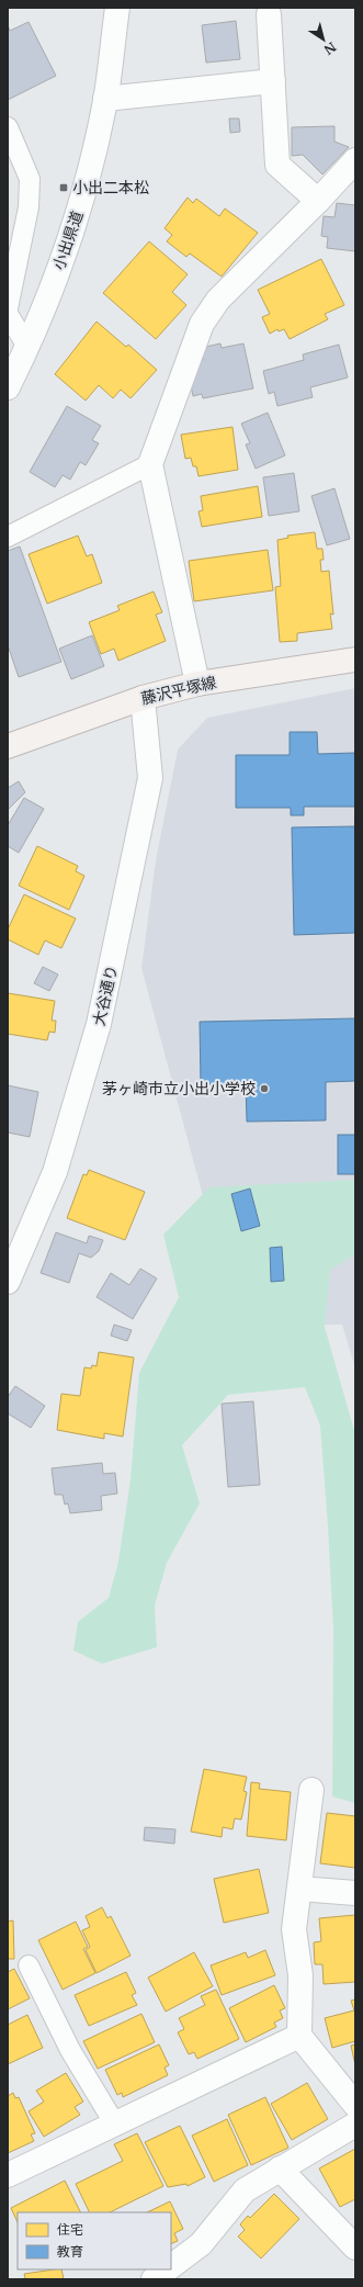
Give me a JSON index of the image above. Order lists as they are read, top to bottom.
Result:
{
  "streets": {
    "main road": ["藤沢平塚線"],
    "street": ["小出県道", "大谷通り"]
  },
  "crossings": [
    ["藤沢平塚線", "大谷通り"]
  ],
  "places": {
    "transit": ["小出二本松"],
    "other": ["茅ヶ崎市立小出小学校"]
  },
  "legend": ["住宅", "教育"],
  "north": "bottom right"
}
